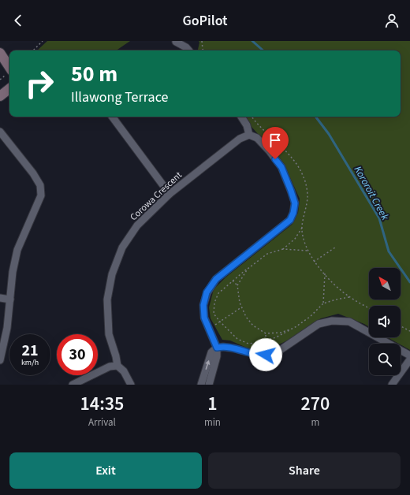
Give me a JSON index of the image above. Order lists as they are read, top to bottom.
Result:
{
  "streets": {
    "street": ["Corowa Crescent"]
  },
  "water": ["Kororoit Creek"],
  "north": "top left",
  "page": {
    "header": "GoPilot",
    "turn": ["50 m", "Illawong Terrace"],
    "speed": "21 km/h",
    "limit": "30",
    "eta": [
      "14:35",
      "Arrival",
      "1",
      "min",
      "270",
      "m"
    ],
    "buttons": ["Exit", "Share"]
  }
}
